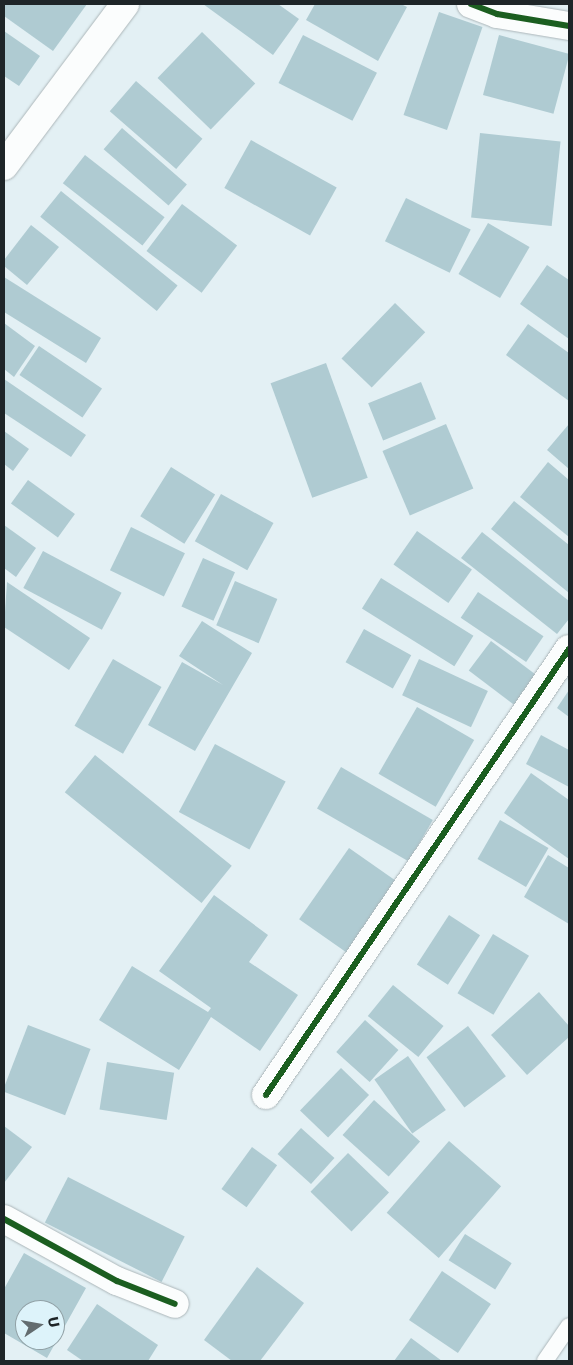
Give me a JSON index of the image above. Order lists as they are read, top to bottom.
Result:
{
  "north": "right"
}
